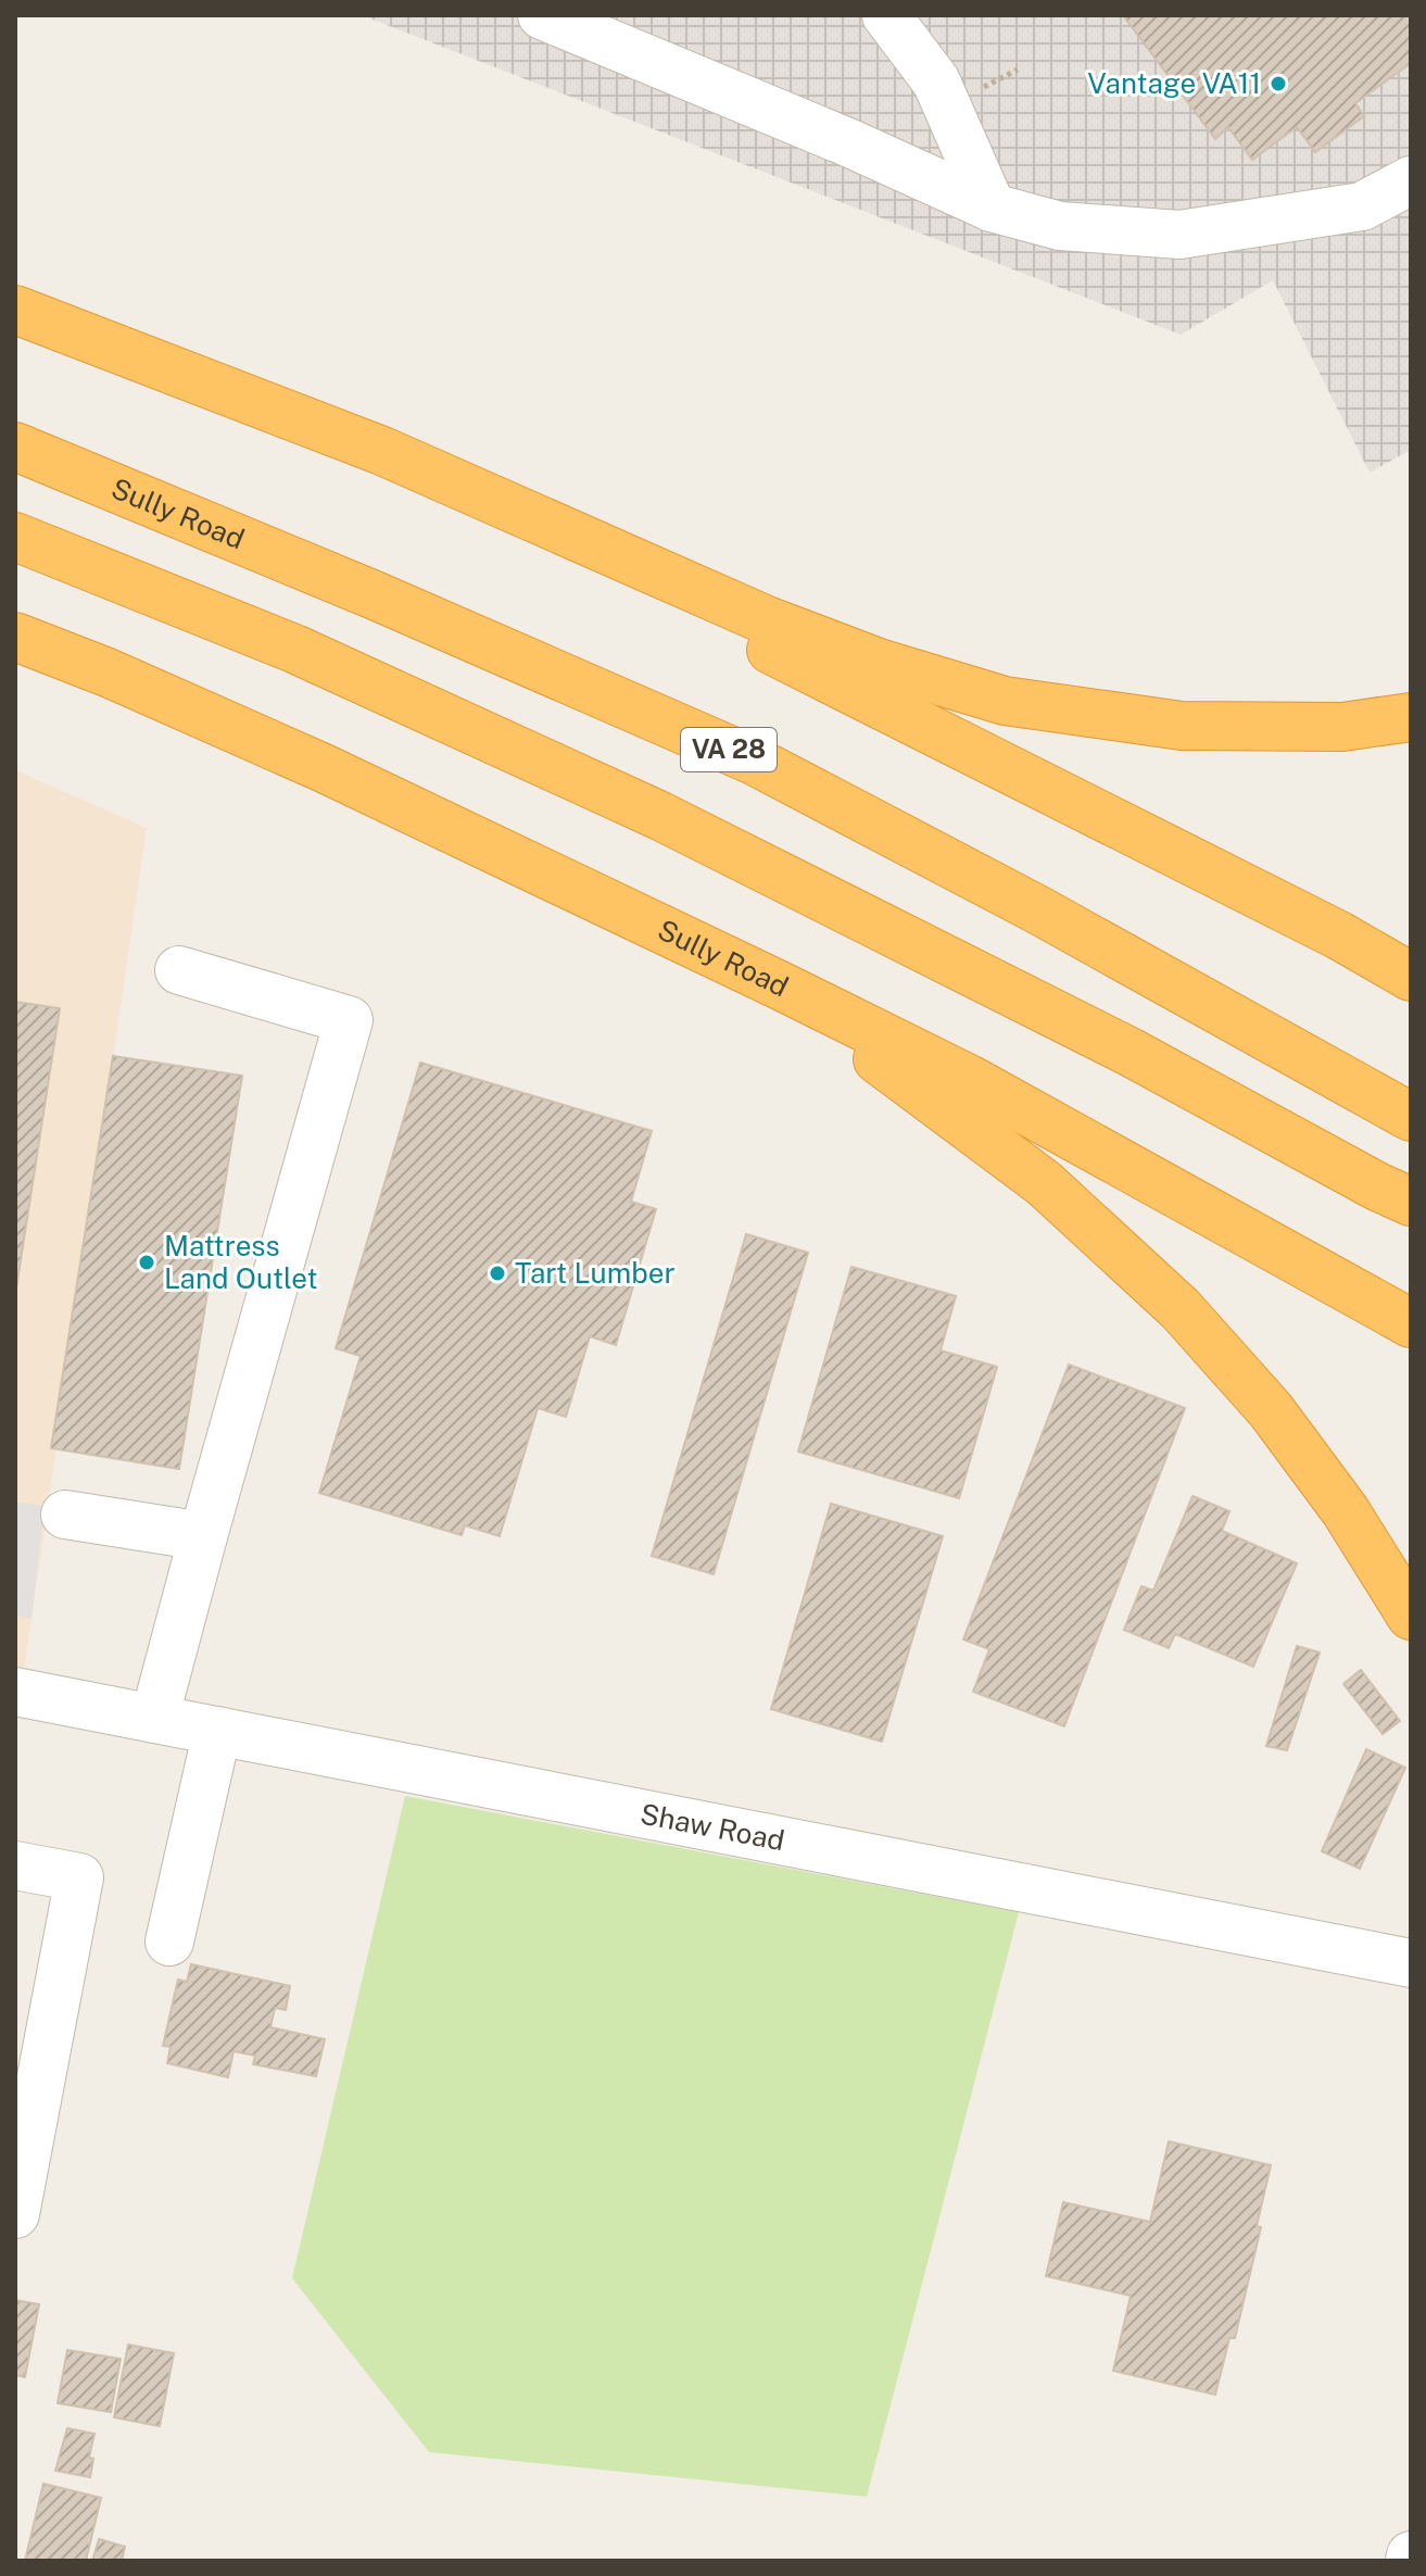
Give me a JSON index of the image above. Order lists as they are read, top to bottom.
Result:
{
  "streets": {
    "highway": ["Sully Road", "VA 28"],
    "street": ["Shaw Road"]
  },
  "places": ["Vantage VA11", "Mattress Land Outlet", "Tart Lumber"]
}
